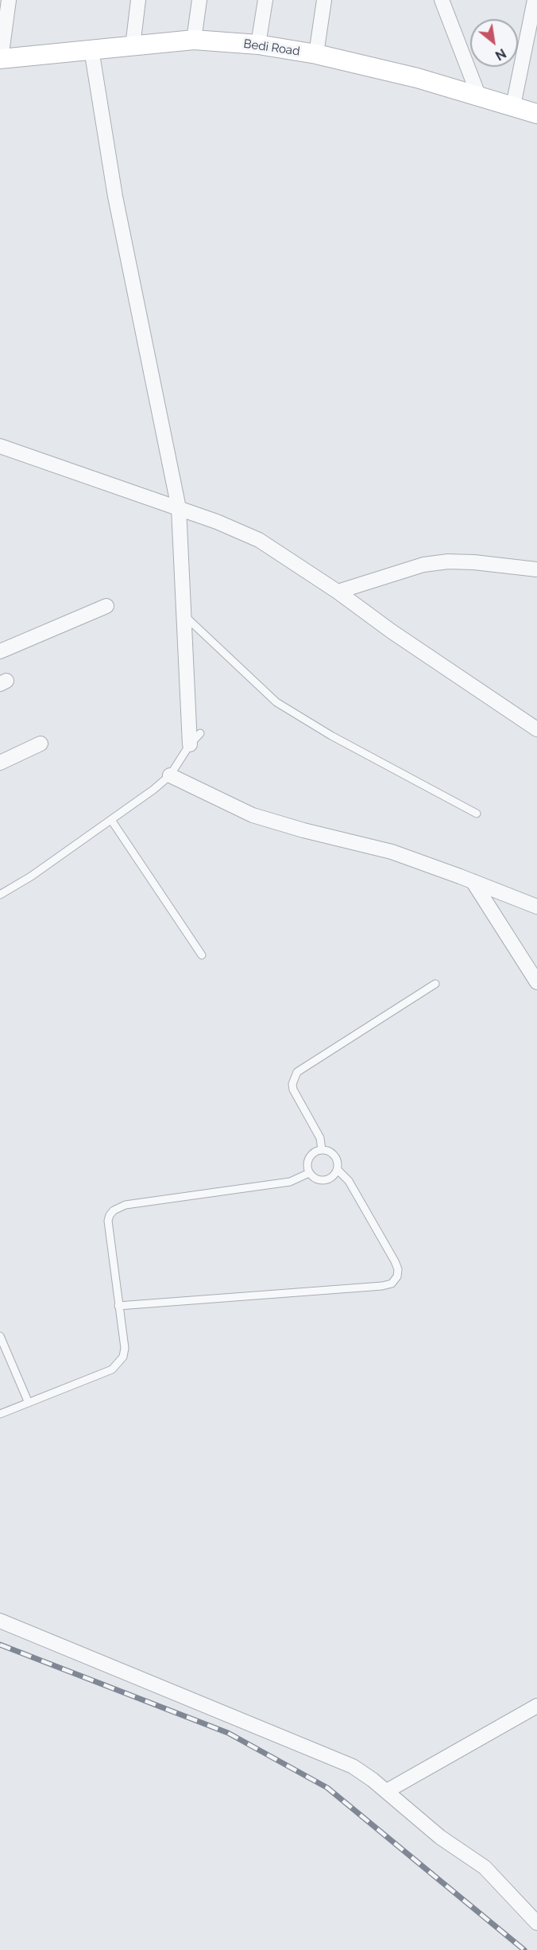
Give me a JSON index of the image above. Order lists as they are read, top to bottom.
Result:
{
  "streets": {
    "main road": ["Bedi Road"]
  },
  "north": "bottom right"
}
